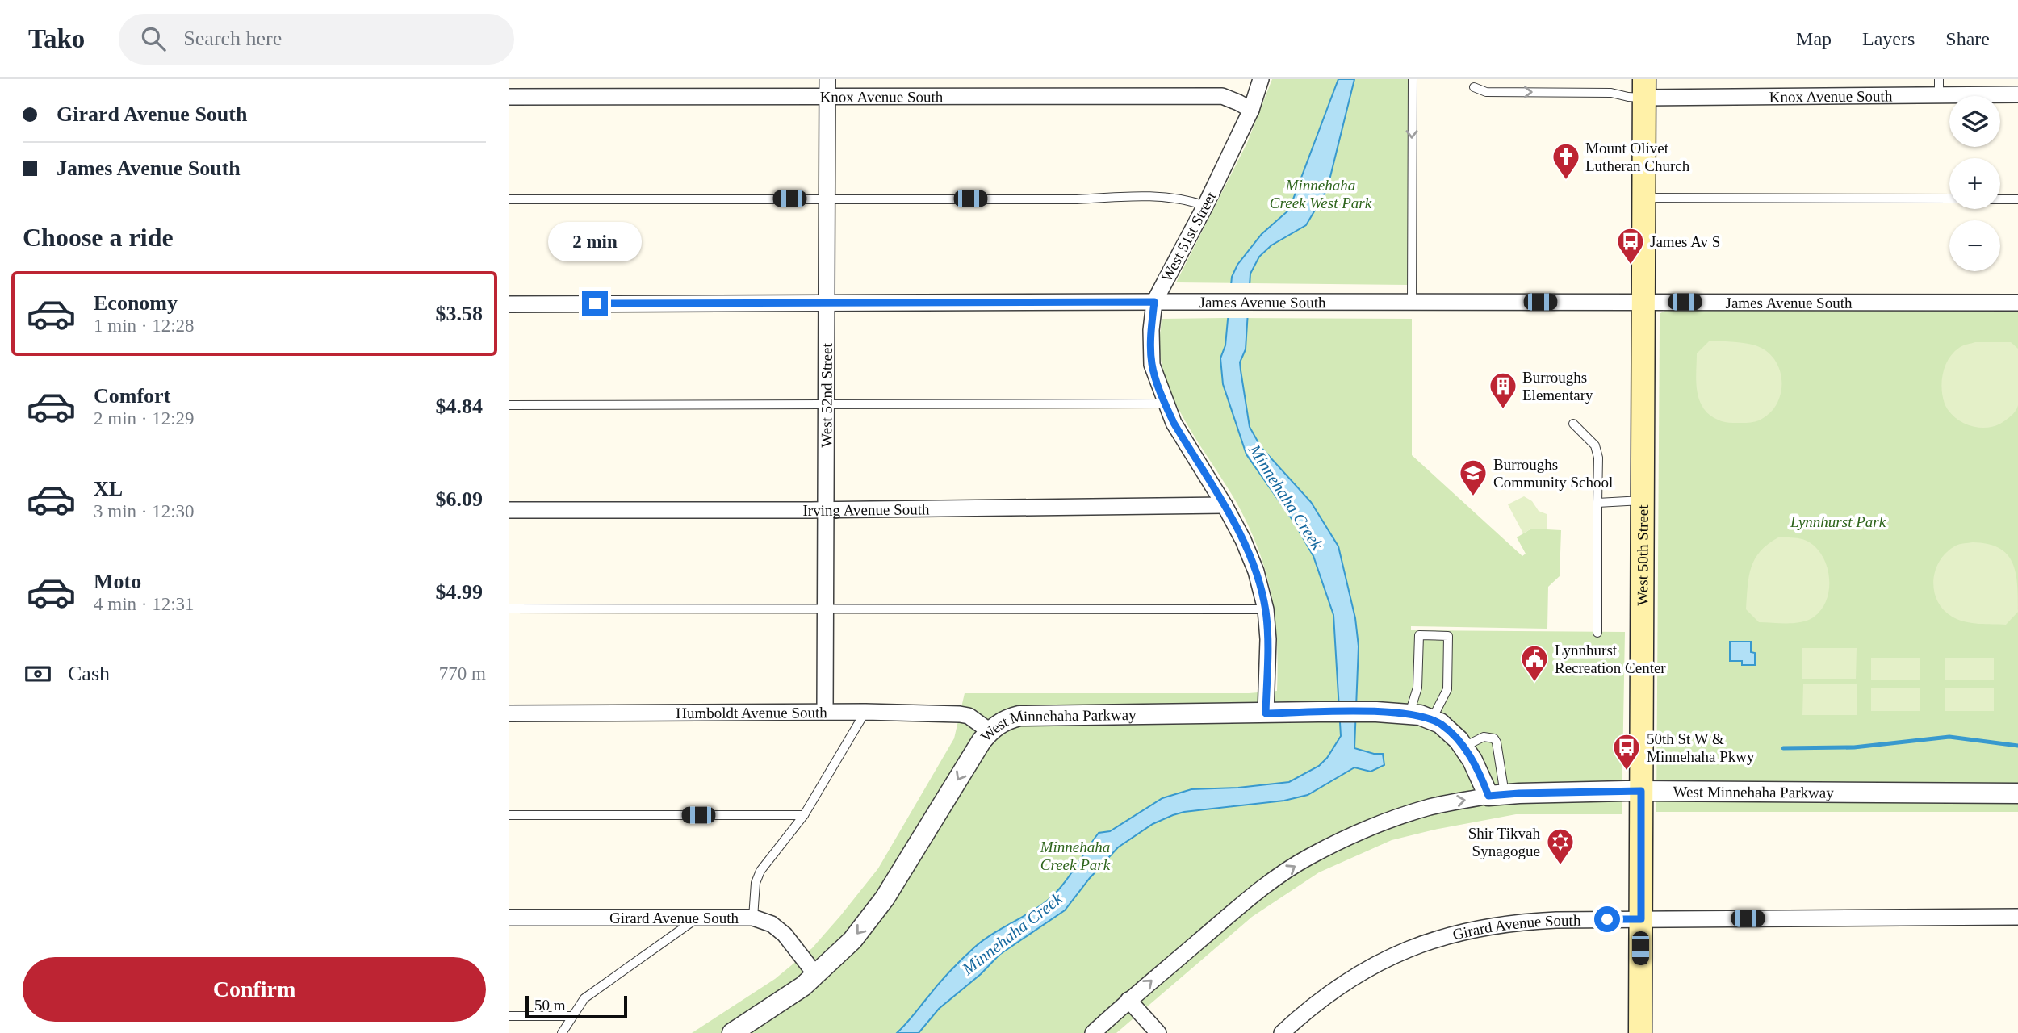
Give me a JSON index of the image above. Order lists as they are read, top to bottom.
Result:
{
  "streets": {
    "main road": ["West 50th Street"],
    "street": [
      "Knox Avenue South",
      "West 51st Street",
      "James Avenue South",
      "West 52nd Street",
      "Irving Avenue South",
      "Humboldt Avenue South",
      "West Minnehaha Parkway",
      "Girard Avenue South"
    ]
  },
  "crossings": [
    ["Knox Avenue South", "West 51st Street"],
    ["Knox Avenue South", "West 52nd Street"],
    ["Knox Avenue South", "West 50th Street"],
    ["West 51st Street", "James Avenue South"],
    ["West 51st Street", "Irving Avenue South"],
    ["West 51st Street", "West Minnehaha Parkway"],
    ["James Avenue South", "West 52nd Street"],
    ["James Avenue South", "West 50th Street"],
    ["West 52nd Street", "Irving Avenue South"],
    ["West 52nd Street", "Humboldt Avenue South"],
    ["West 50th Street", "West Minnehaha Parkway"],
    ["West 50th Street", "Girard Avenue South"],
    ["Humboldt Avenue South", "West Minnehaha Parkway"],
    ["West Minnehaha Parkway", "Girard Avenue South"]
  ],
  "water": ["Minnehaha Creek"],
  "parks": ["Minnehaha Creek West Park", "Lynnhurst Park", "Minnehaha Creek Park"],
  "places": {
    "church": ["Mount Olivet Lutheran Church"],
    "bus stop": ["James Av S", "50th St W & Minnehaha Pkwy"],
    "building": ["Burroughs Elementary"],
    "school or university": ["Burroughs Community School"],
    "public building": ["Lynnhurst Recreation Center"],
    "synagogue": ["Shir Tikvah Synagogue"]
  },
  "scale_bar": "50 m",
  "page": {
    "header": "Tako",
    "search": "Search here",
    "nav": ["Map", "Layers", "Share"],
    "banner": ["Girard Avenue South", "James Avenue South"],
    "map_buttons": ["+", "−"],
    "heading": "Choose a ride",
    "bubble": "2 min",
    "list": [
      {
        "name": "Economy",
        "note": "1 min · 12:28",
        "value": "$3.58"
      },
      {
        "name": "Comfort",
        "note": "2 min · 12:29",
        "value": "$4.84"
      },
      {
        "name": "XL",
        "note": "3 min · 12:30",
        "value": "$6.09"
      },
      {
        "name": "Moto",
        "note": "4 min · 12:31",
        "value": "$4.99"
      }
    ],
    "pay": ["Cash", "770 m"],
    "buttons": "Confirm",
    "scale": "50 m"
  }
}
